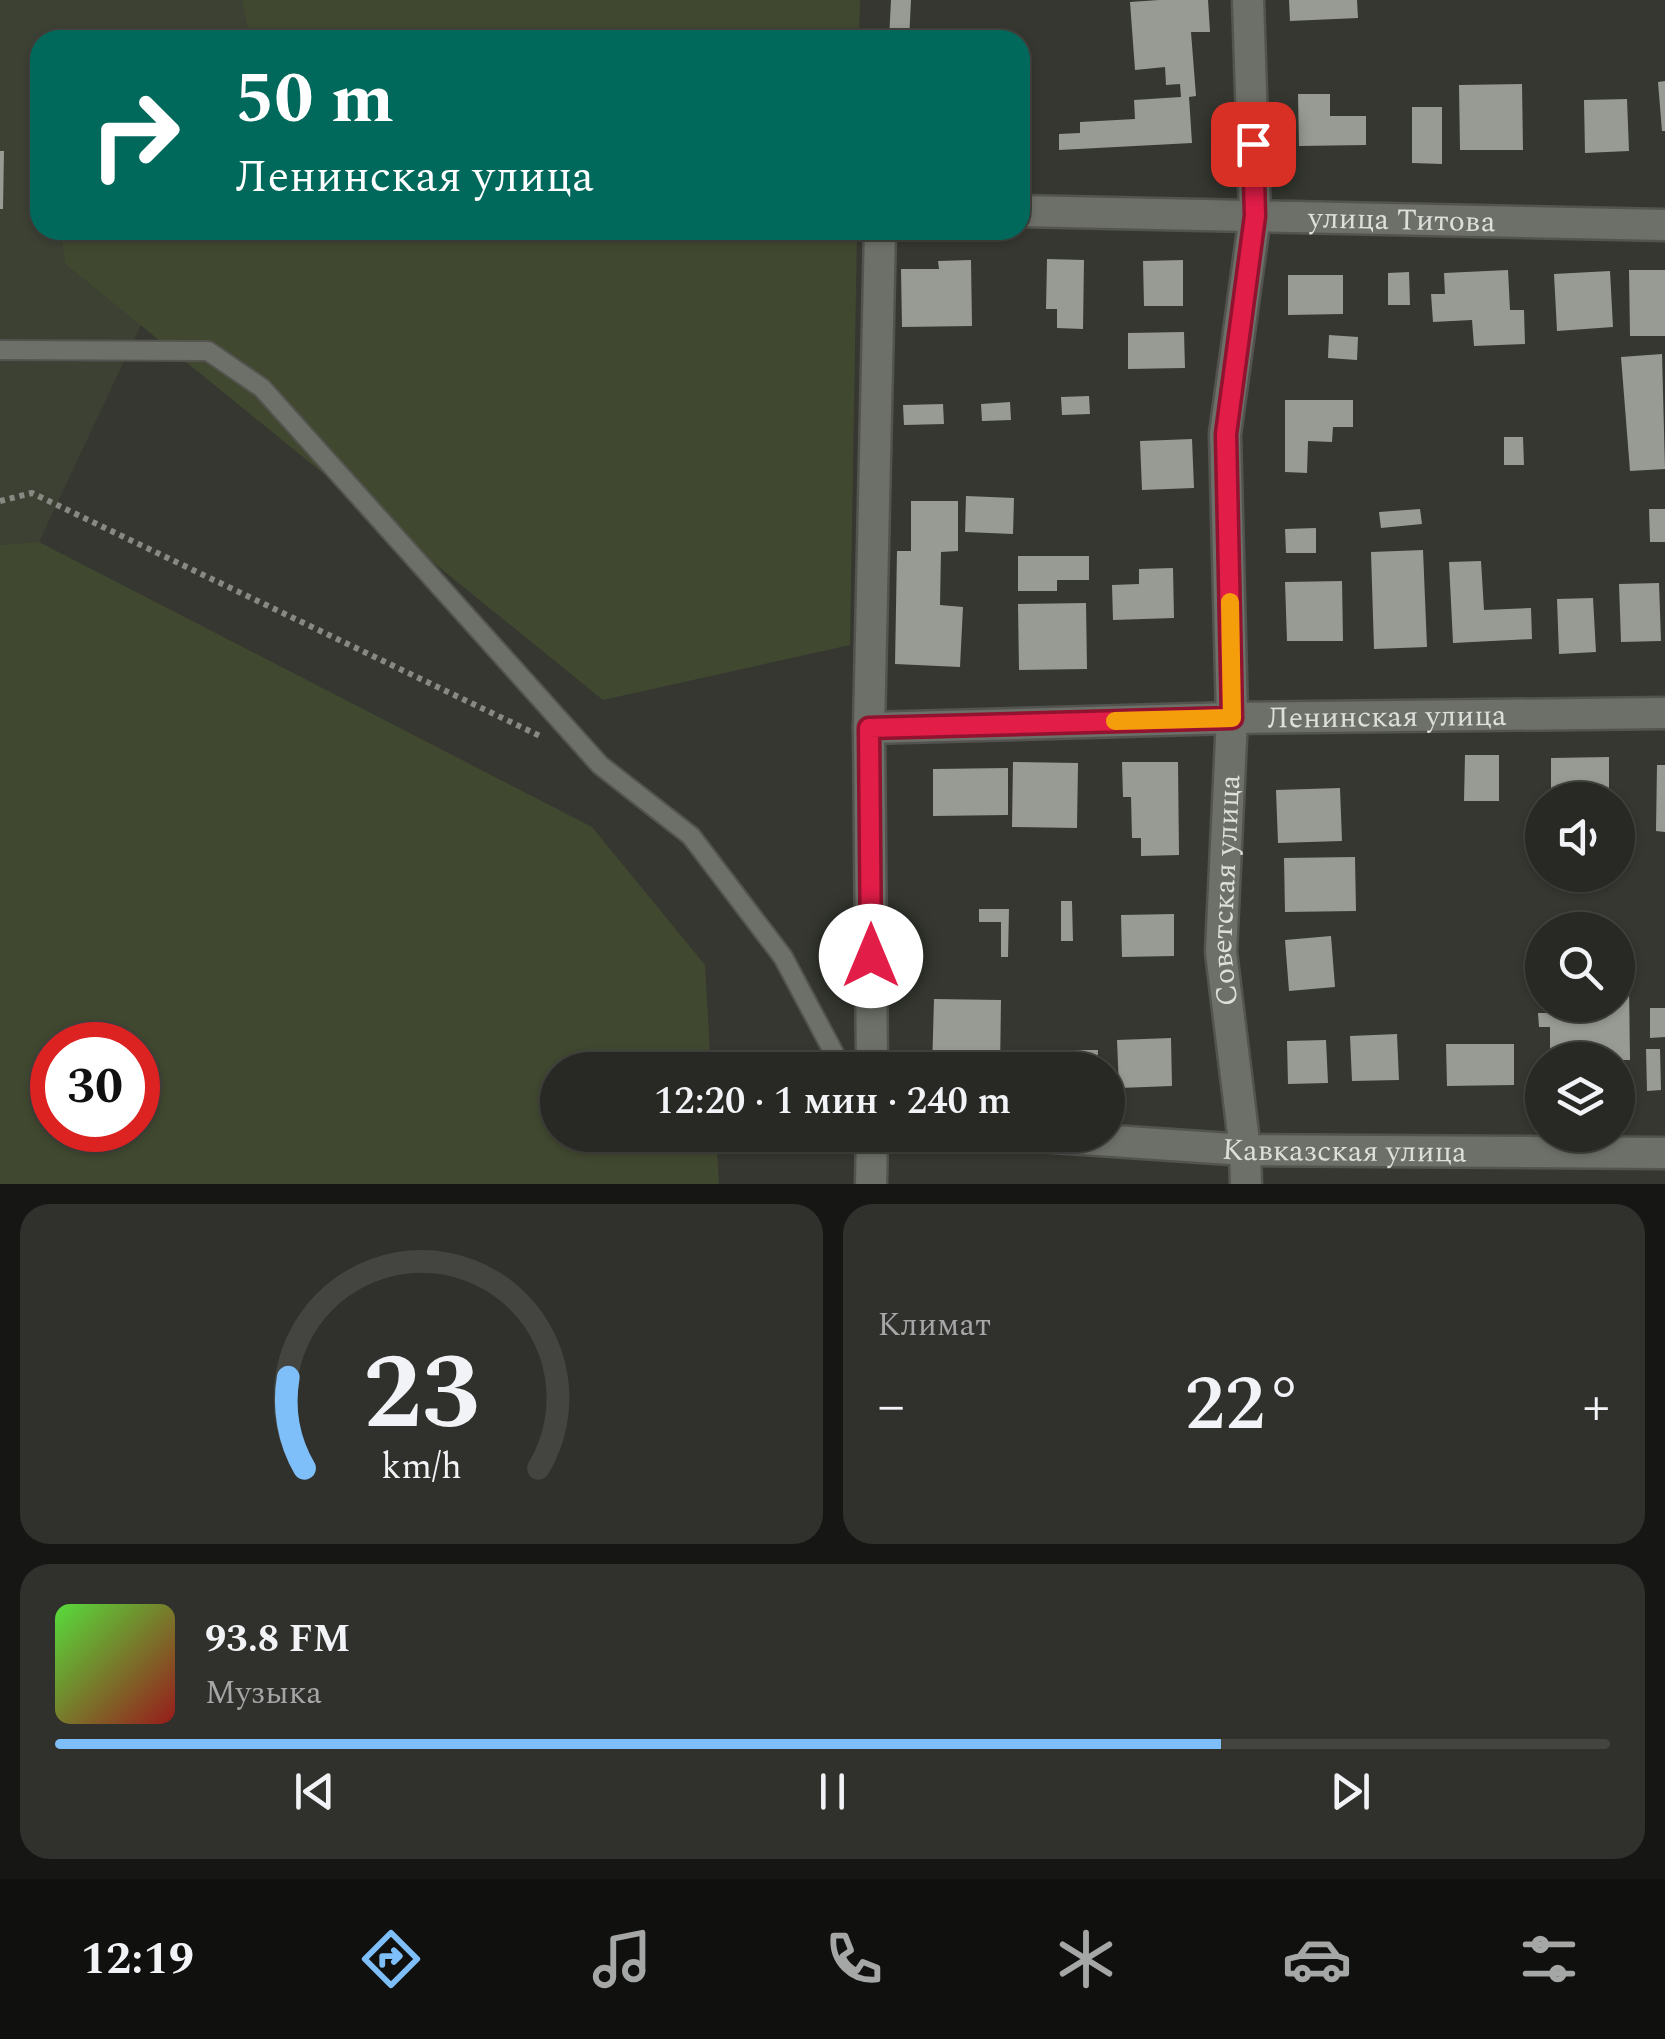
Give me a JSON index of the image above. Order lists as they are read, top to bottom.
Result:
{
  "streets": {
    "street": [
      "улица Титова",
      "Ленинская улица",
      "Советская улица",
      "Кавказская улица"
    ]
  },
  "crossings": [
    ["улица Титова", "Советская улица"],
    ["Ленинская улица", "Советская улица"],
    ["Советская улица", "Кавказская улица"]
  ],
  "page": {
    "turn": ["50 m", "Ленинская улица"],
    "limit": "30",
    "trip": "12:20 · 1 мин · 240 m",
    "tile": "Климат",
    "heat": ["−", "22°", "+"],
    "song": ["93.8 FM", "Музыка"],
    "tabs": "12:19",
    "gauge": ["23", "km/h"]
  }
}
